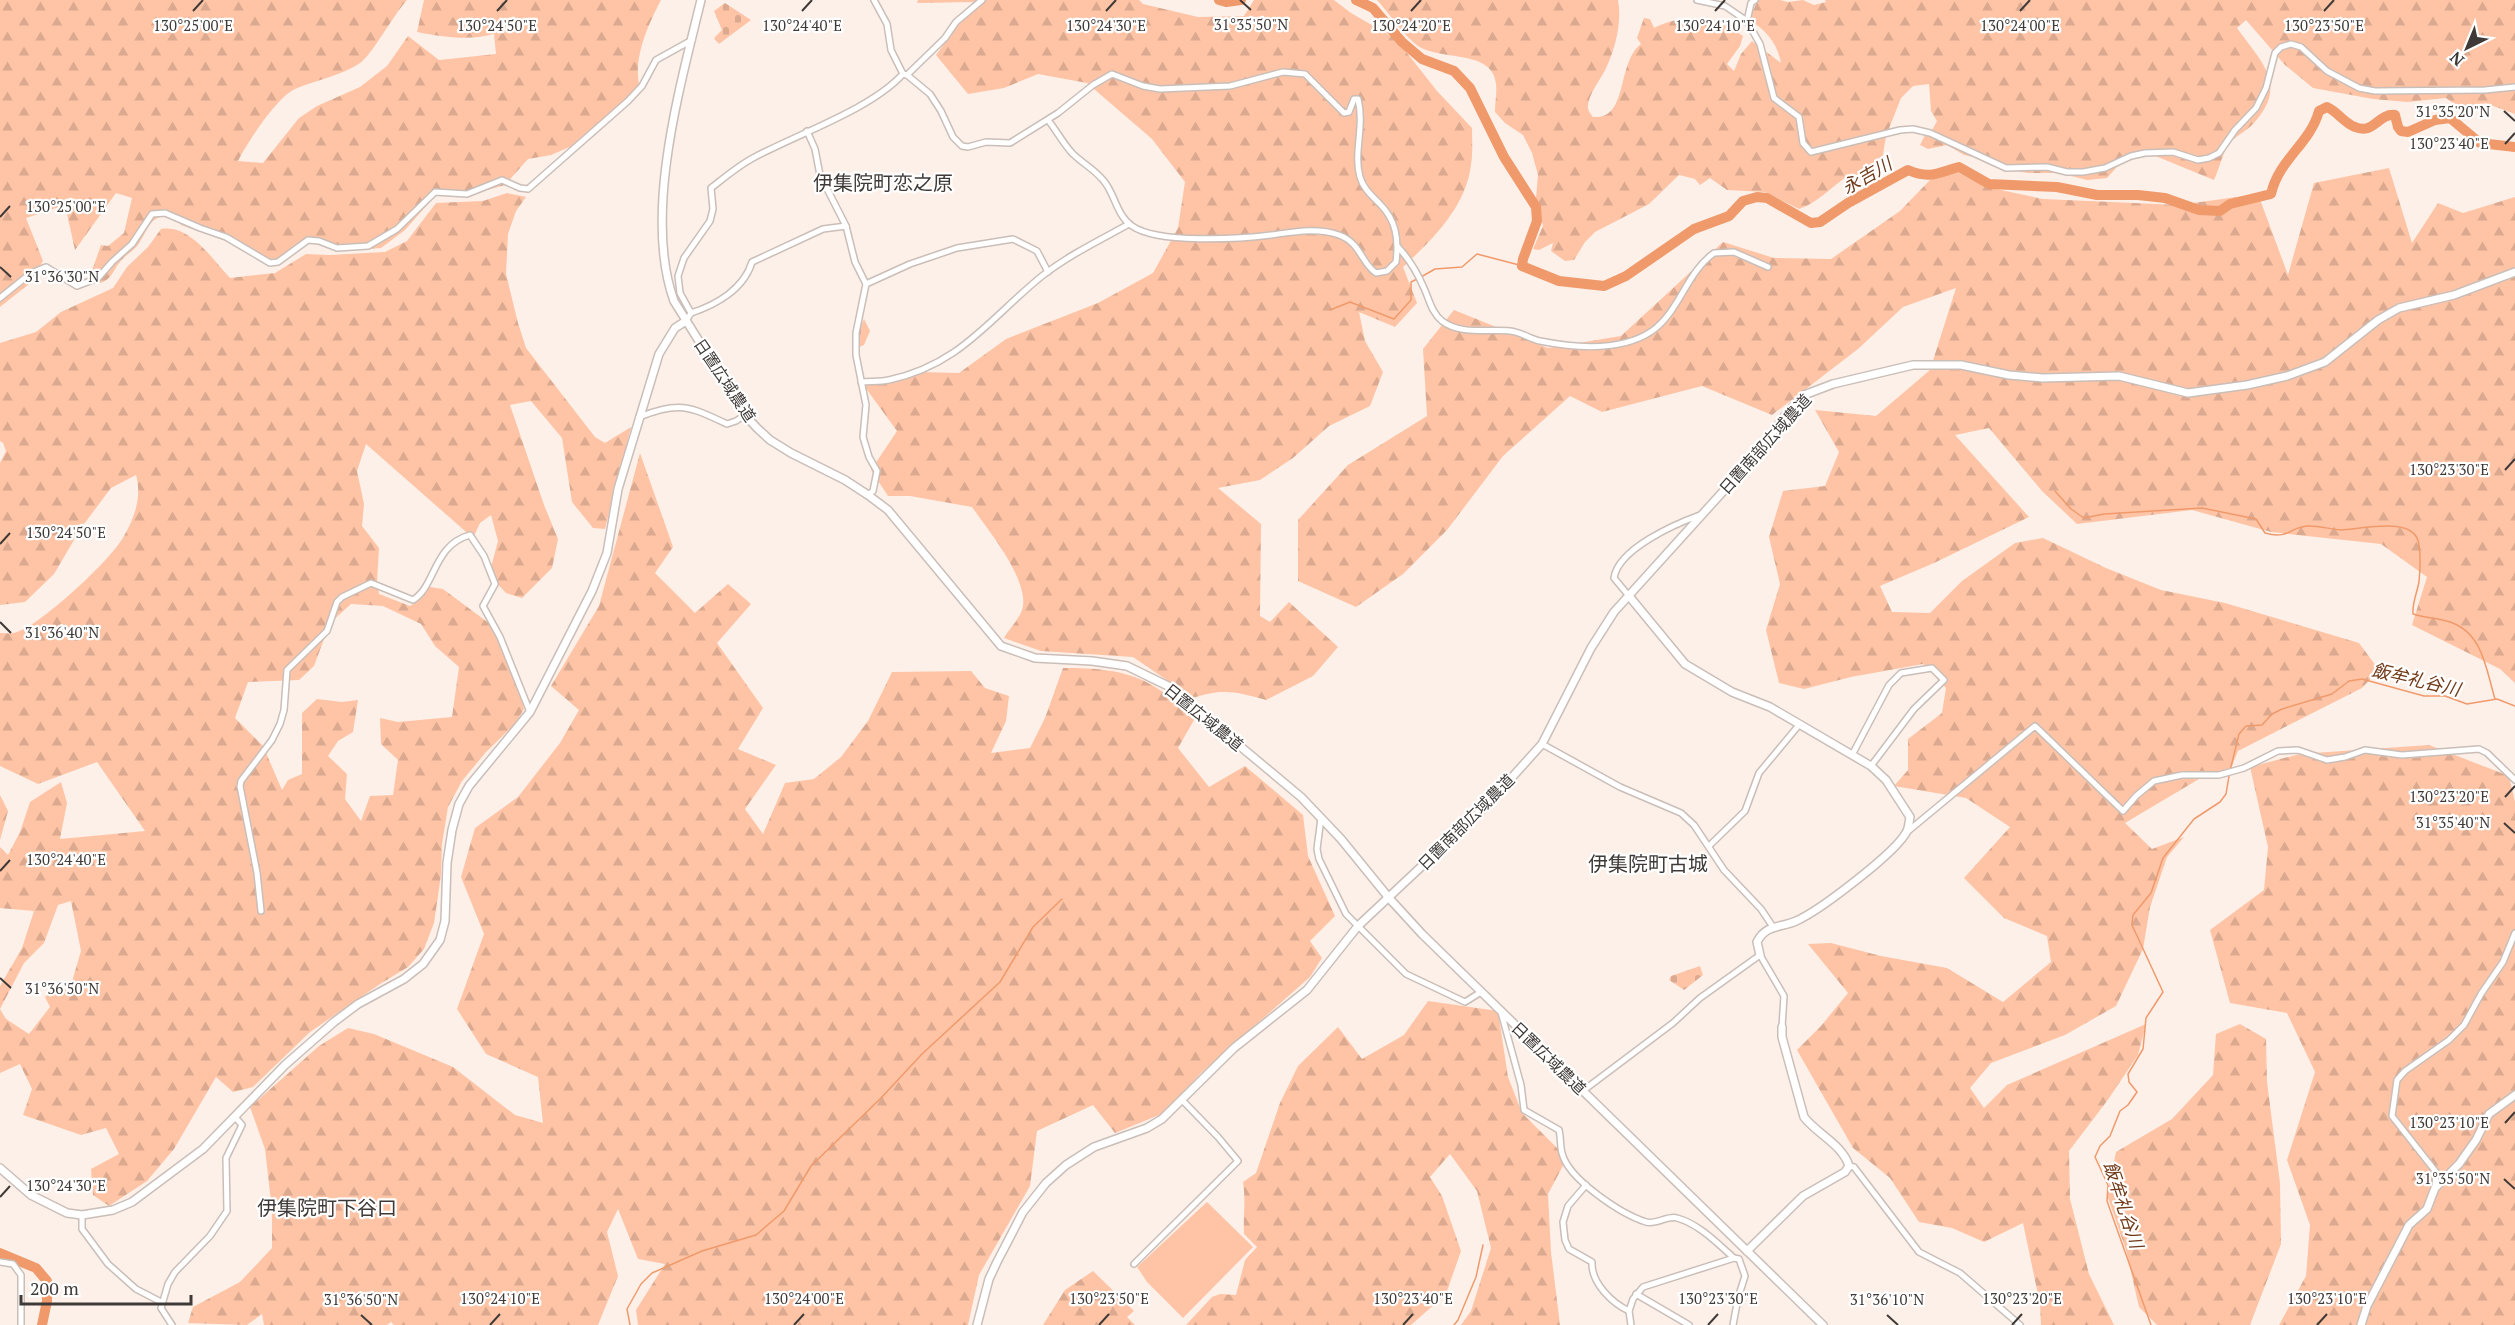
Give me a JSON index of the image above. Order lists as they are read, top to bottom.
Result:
{
  "streets": {
    "street": ["日置広域農道", "日置南部広域農道"]
  },
  "crossings": [
    ["日置広域農道", "日置南部広域農道"]
  ],
  "districts": ["伊集院町恋之原", "伊集院町古城", "伊集院町下谷口"],
  "water": ["永吉川", "飯牟礼谷川"],
  "scale_bar": "200 m",
  "north": "bottom left",
  "coordinates": [
    "31°35'50\"N",
    "130°24'40\"E",
    "130°25'00\"E",
    "130°24'50\"E",
    "130°24'30\"E",
    "130°24'20\"E",
    "130°24'10\"E",
    "130°24'00\"E",
    "130°23'50\"E",
    "31°35'20\"N",
    "130°23'40\"E",
    "31°36'30\"N",
    "130°23'30\"E",
    "31°36'40\"N",
    "130°23'20\"E",
    "31°35'40\"N",
    "31°36'50\"N",
    "130°23'10\"E",
    "31°36'10\"N"
  ]
}
